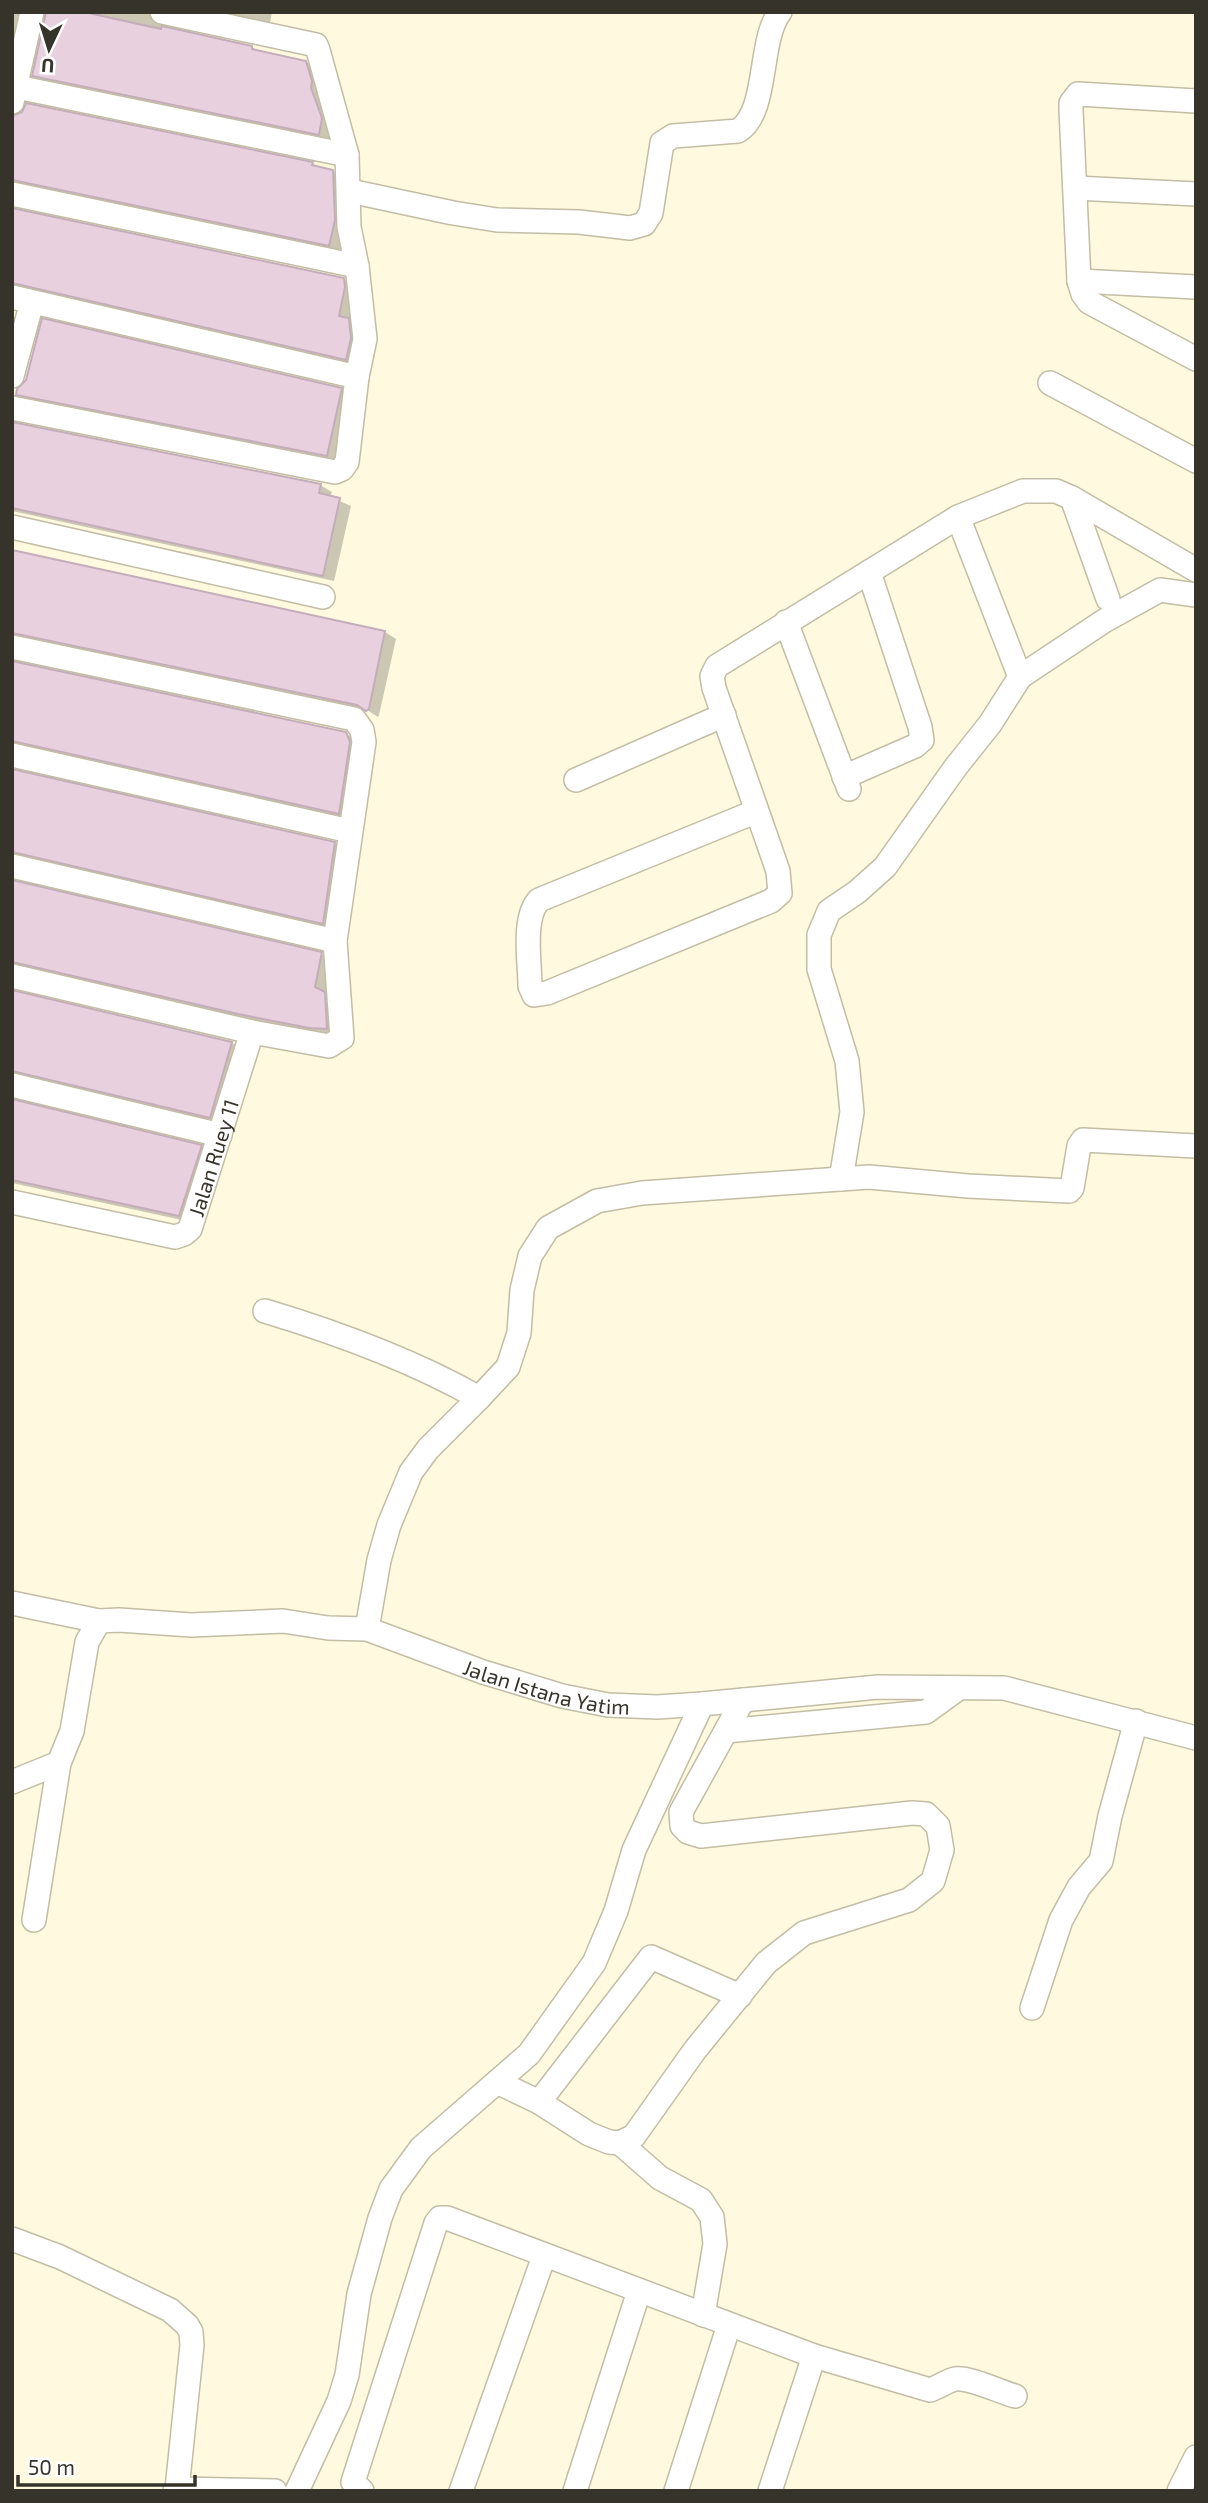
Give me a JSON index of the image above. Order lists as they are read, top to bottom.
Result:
{
  "streets": {
    "street": ["Jalan Ruey 11", "Jalan Istana Yatim"]
  },
  "scale_bar": "50 m",
  "north": "bottom"
}
